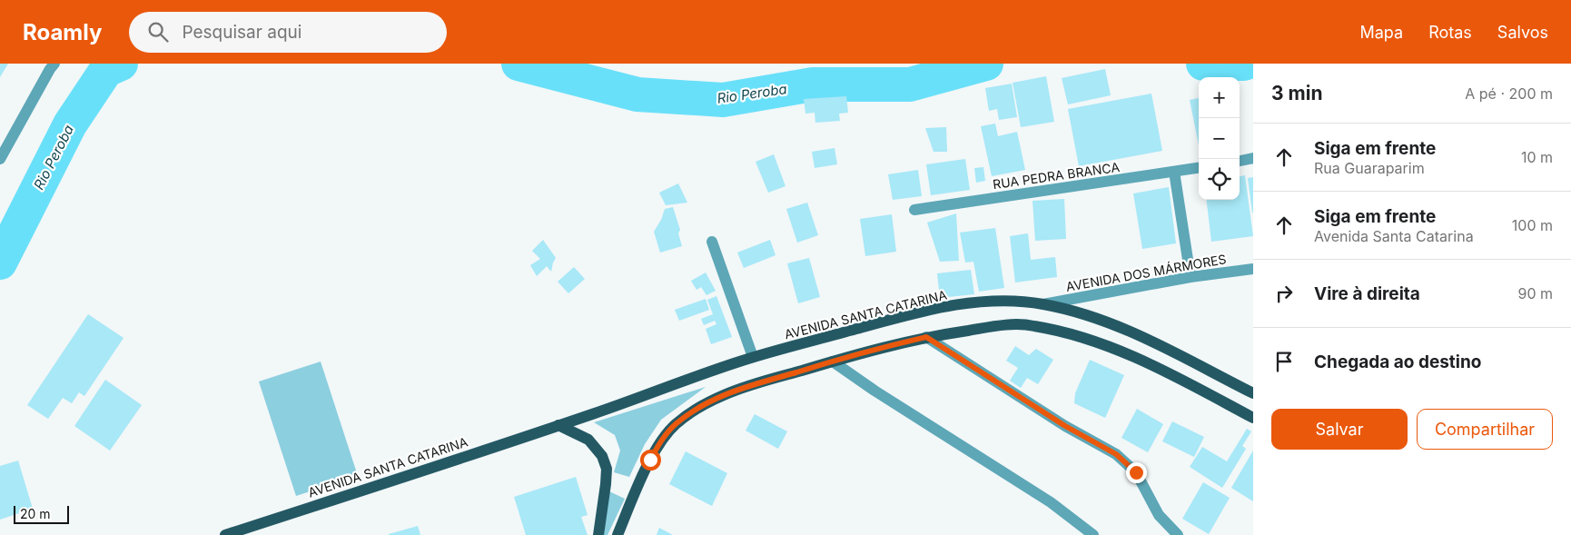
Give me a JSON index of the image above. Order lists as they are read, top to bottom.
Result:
{
  "streets": {
    "main road": ["AVENIDA SANTA CATARINA"],
    "street": ["RUA PEDRA BRANCA", "AVENIDA DOS MÁRMORES"]
  },
  "crossings": [
    ["AVENIDA DOS MÁRMORES", "AVENIDA SANTA CATARINA"]
  ],
  "water": ["Rio Peroba"],
  "scale_bar": "20 m",
  "page": {
    "header": "Roamly",
    "search": "Pesquisar aqui",
    "nav": ["Mapa", "Rotas", "Salvos"],
    "heading": ["3 min", "A pé · 200 m"],
    "map_buttons": ["+", "−"],
    "list": [
      ["Siga em frente", "Rua Guaraparim", "10 m"],
      ["Siga em frente", "Avenida Santa Catarina", "100 m"],
      ["Vire à direita", "90 m"],
      "Chegada ao destino"
    ],
    "buttons": ["Salvar", "Compartilhar"],
    "scale": "20 m"
  }
}
